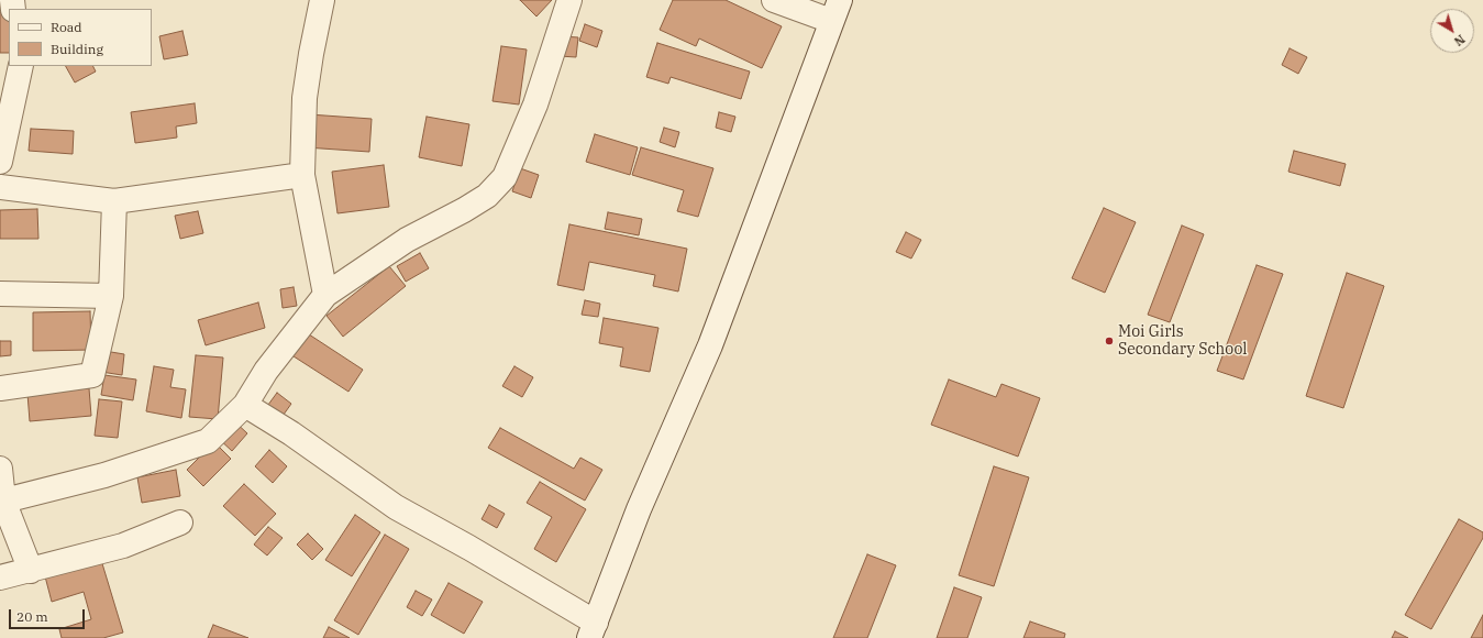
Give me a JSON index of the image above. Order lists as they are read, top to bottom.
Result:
{
  "places": ["Moi Girls Secondary School"],
  "legend": ["Road", "Building"],
  "scale_bar": "20 m",
  "north": "bottom right"
}
